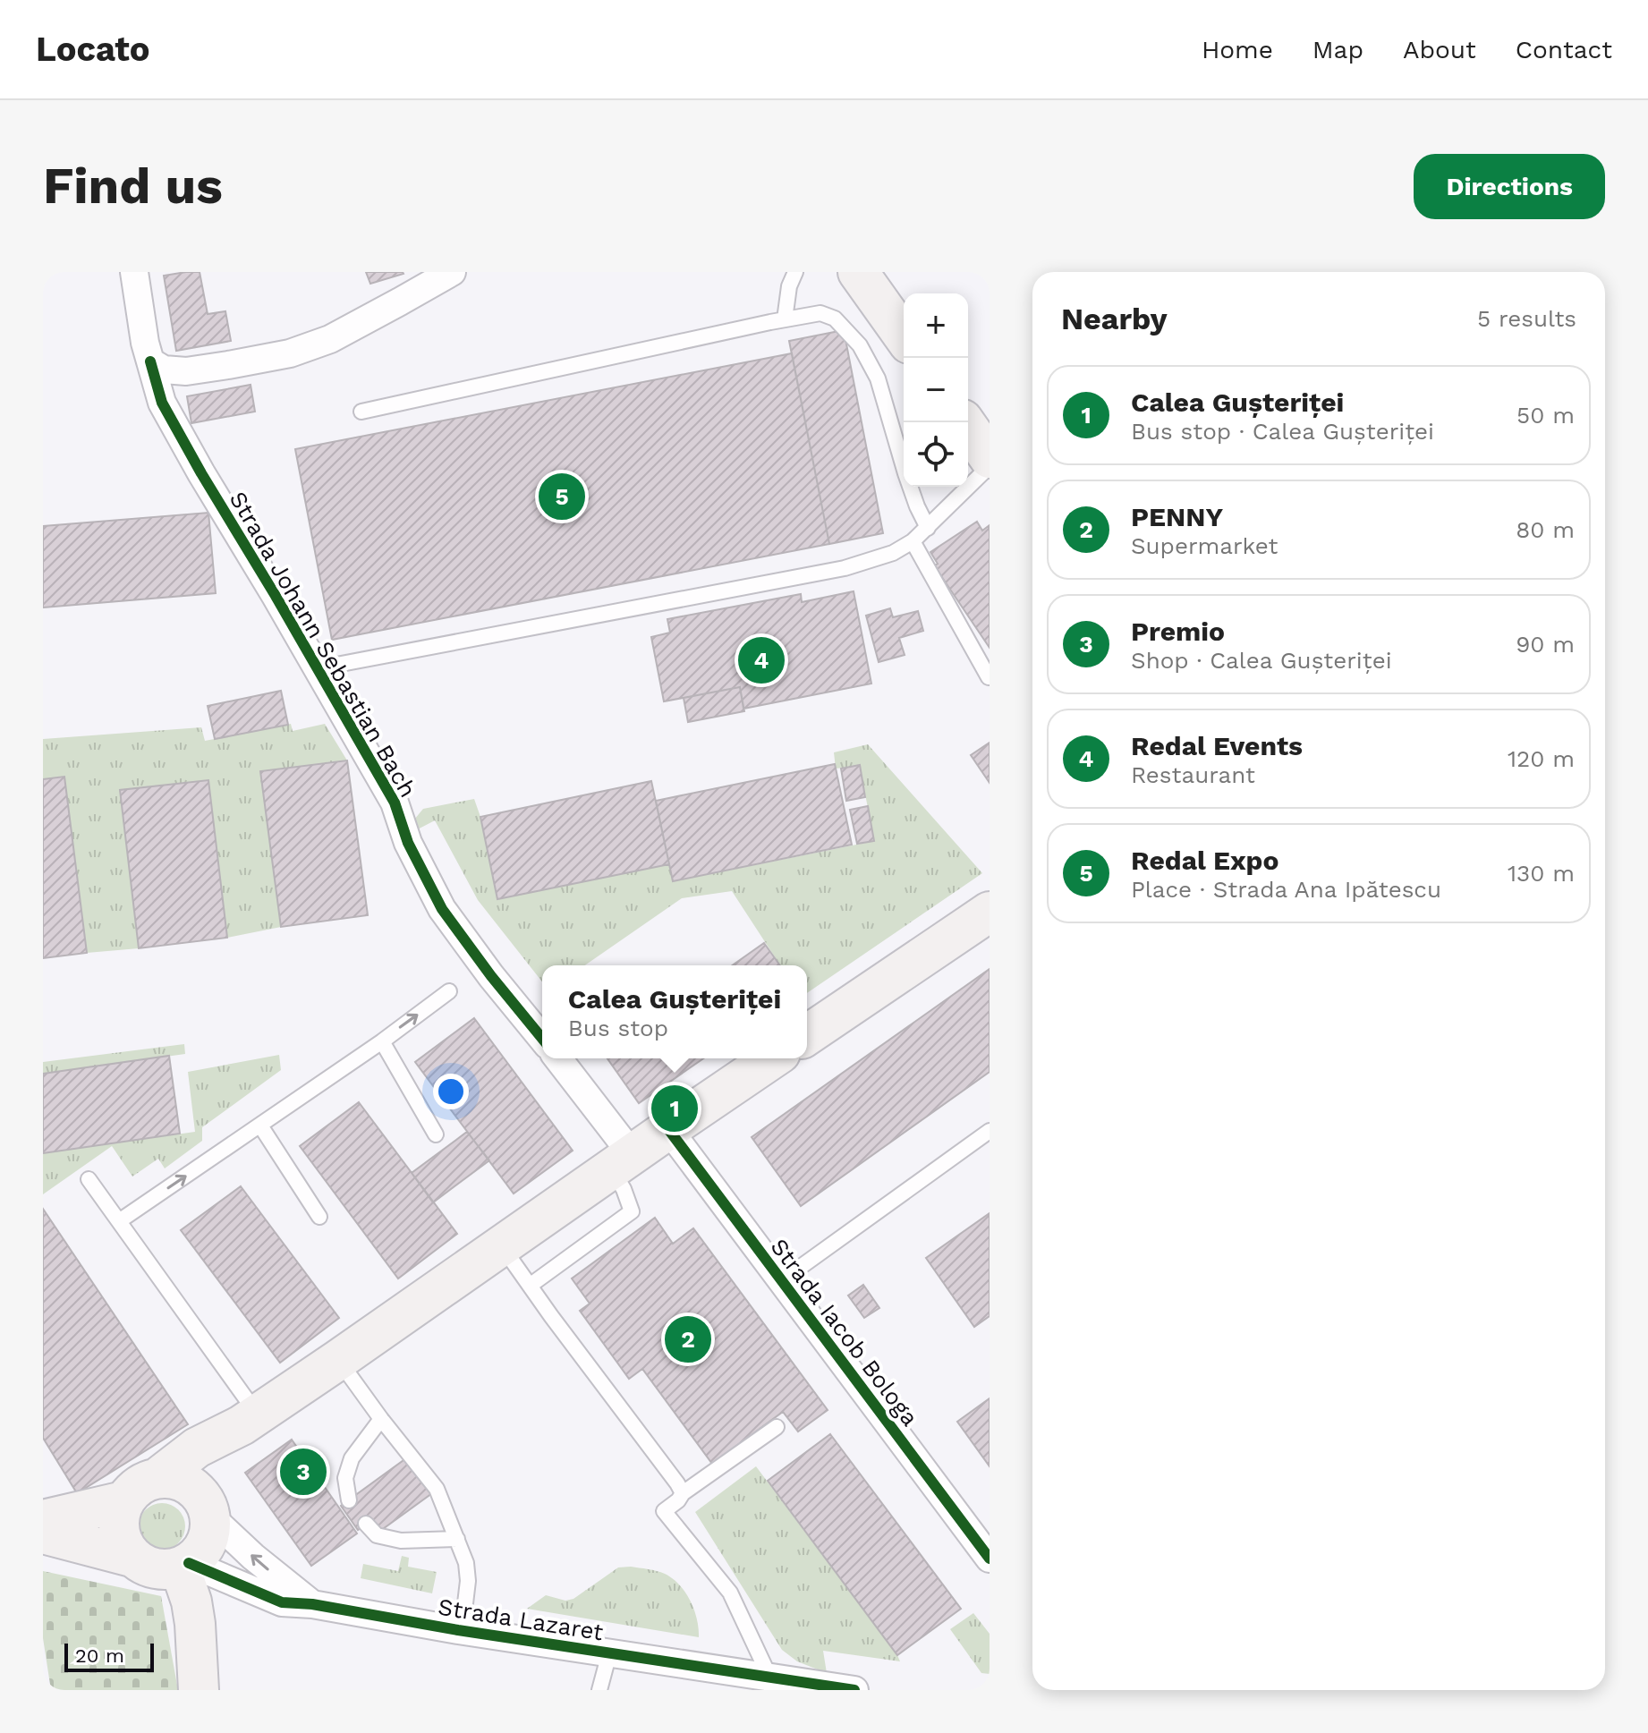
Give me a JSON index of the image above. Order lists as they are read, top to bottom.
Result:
{
  "streets": {
    "street": ["Strada Johann Sebastian Bach", "Strada Iacob Bologa", "Strada Lazaret"]
  },
  "scale_bar": "20 m",
  "page": {
    "header": "Locato",
    "nav": [
      "Home",
      "Map",
      "About",
      "Contact"
    ],
    "buttons": "Directions",
    "title": "Find us",
    "heading": ["Nearby", "5 results"],
    "map_buttons": ["+", "−"],
    "list": [
      {
        "mark": "1",
        "name": "Calea Gușteriței",
        "note": "Bus stop · Calea Gușteriței",
        "value": "50 m"
      },
      {
        "mark": "2",
        "name": "PENNY",
        "note": "Supermarket",
        "value": "80 m"
      },
      {
        "mark": "3",
        "name": "Premio",
        "note": "Shop · Calea Gușteriței",
        "value": "90 m"
      },
      {
        "mark": "4",
        "name": "Redal Events",
        "note": "Restaurant",
        "value": "120 m"
      },
      {
        "mark": "5",
        "name": "Redal Expo",
        "note": "Place · Strada Ana Ipătescu",
        "value": "130 m"
      }
    ],
    "pins": [
      "5",
      "4",
      "1",
      "2",
      "3"
    ],
    "popup": ["Calea Gușteriței", "Bus stop"],
    "scale": "20 m"
  }
}
